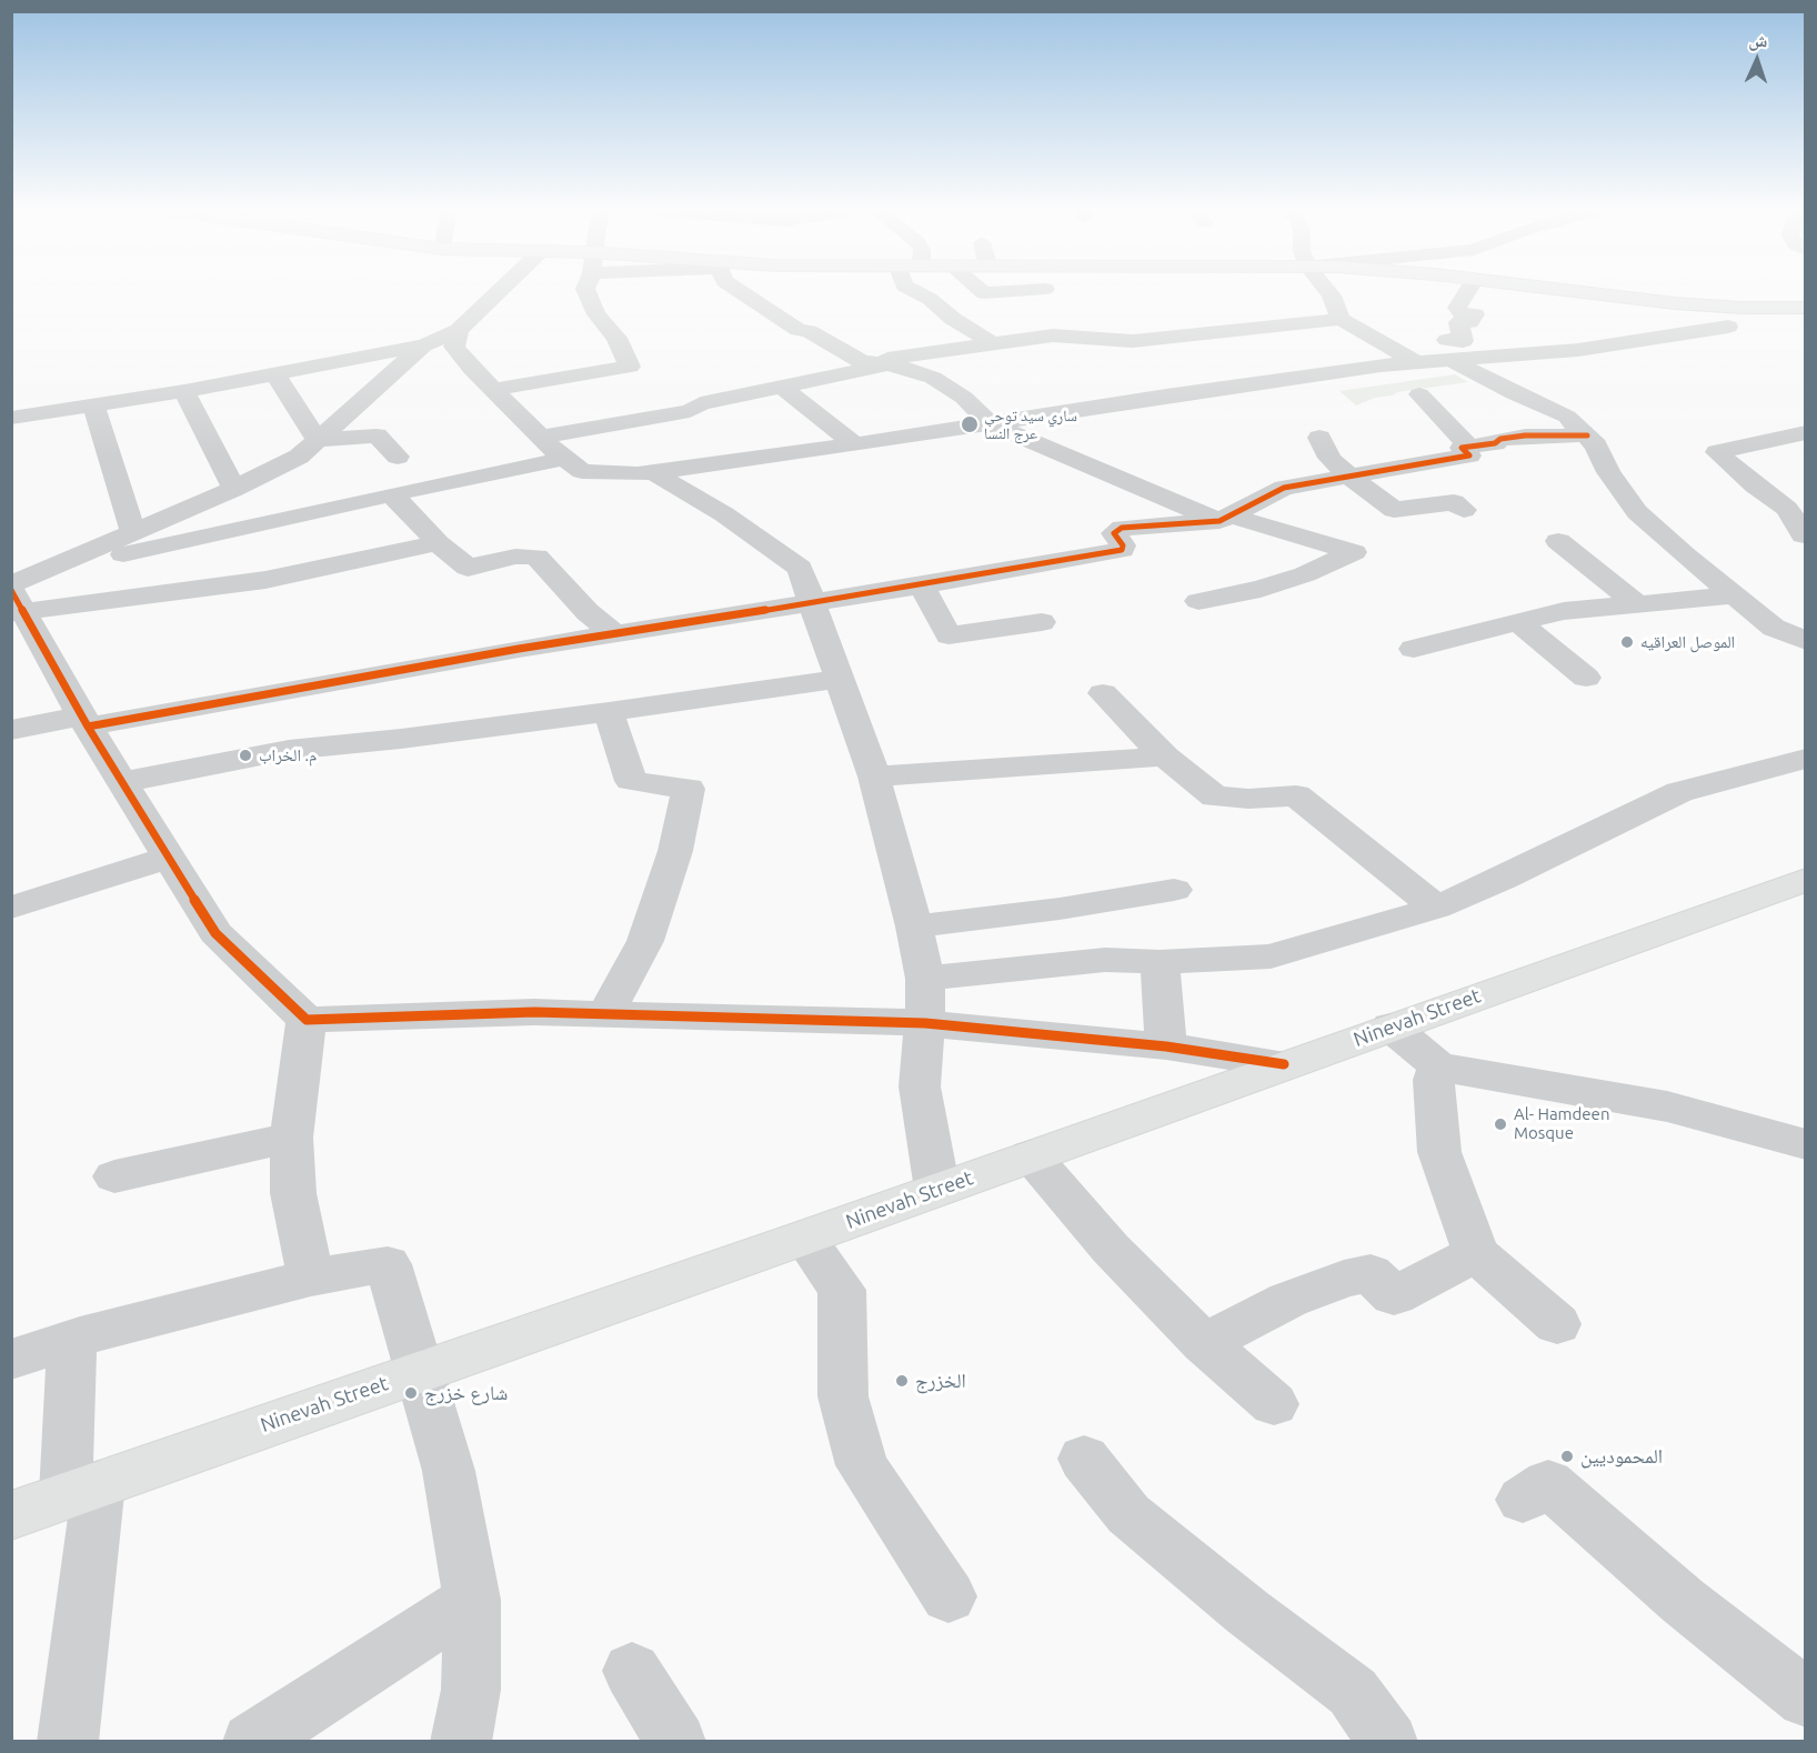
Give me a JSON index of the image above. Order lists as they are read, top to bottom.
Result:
{
  "streets": {
    "main road": ["Ninevah Street"]
  },
  "places": [
    "ساري سيد توحي عرج النسا",
    "الموصل العراقيه",
    "م. الخراب",
    "Al- Hamdeen Mosque",
    "الخزرج",
    "شارع خزرج",
    "المحموديين"
  ],
  "north": "top"
}
